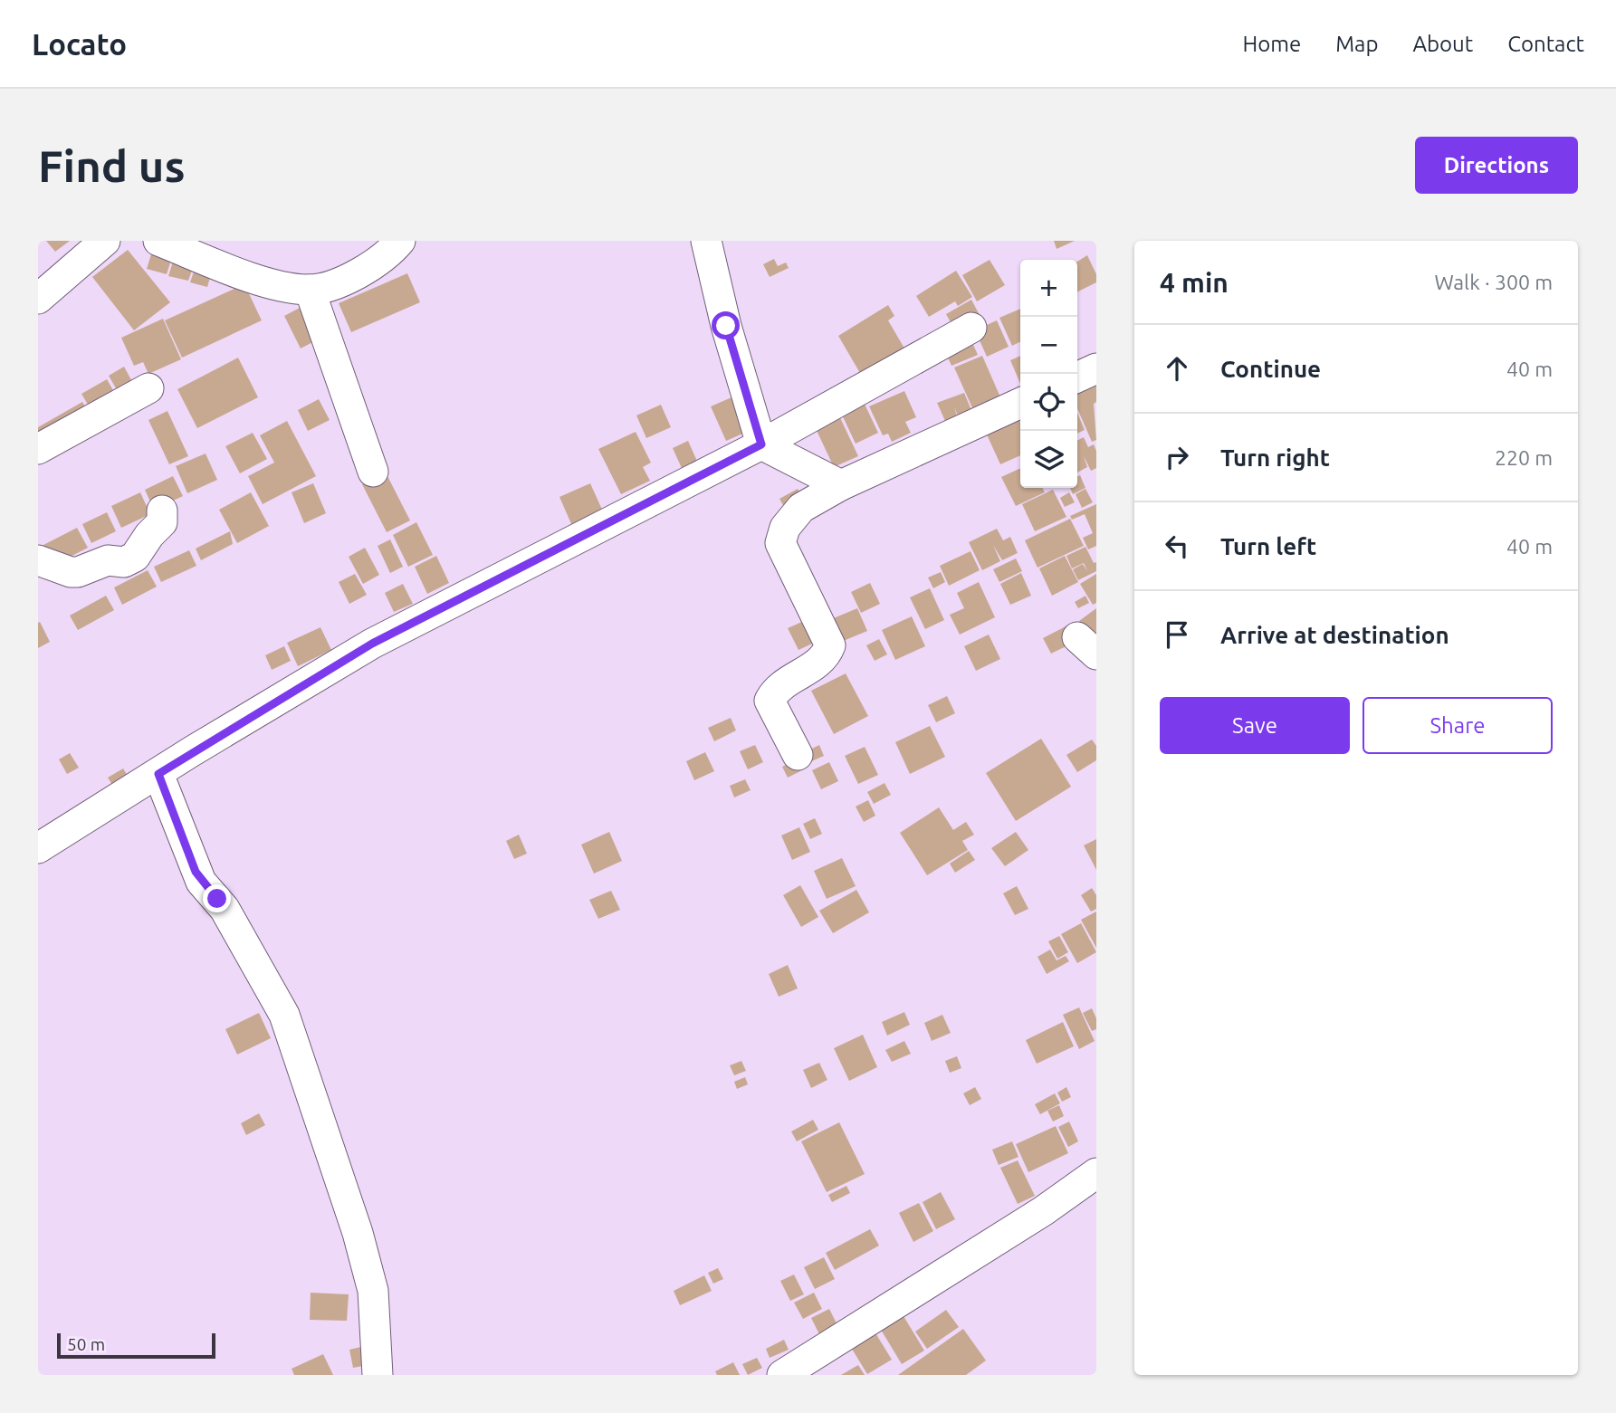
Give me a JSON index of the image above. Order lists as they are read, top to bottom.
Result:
{
  "scale_bar": "50 m",
  "page": {
    "header": "Locato",
    "nav": [
      "Home",
      "Map",
      "About",
      "Contact"
    ],
    "buttons": [
      "Directions",
      ["Save", "Share"]
    ],
    "title": "Find us",
    "heading": ["4 min", "Walk · 300 m"],
    "map_buttons": ["+", "−"],
    "list": [
      ["Continue", "40 m"],
      ["Turn right", "220 m"],
      ["Turn left", "40 m"],
      "Arrive at destination"
    ],
    "scale": "50 m"
  }
}
